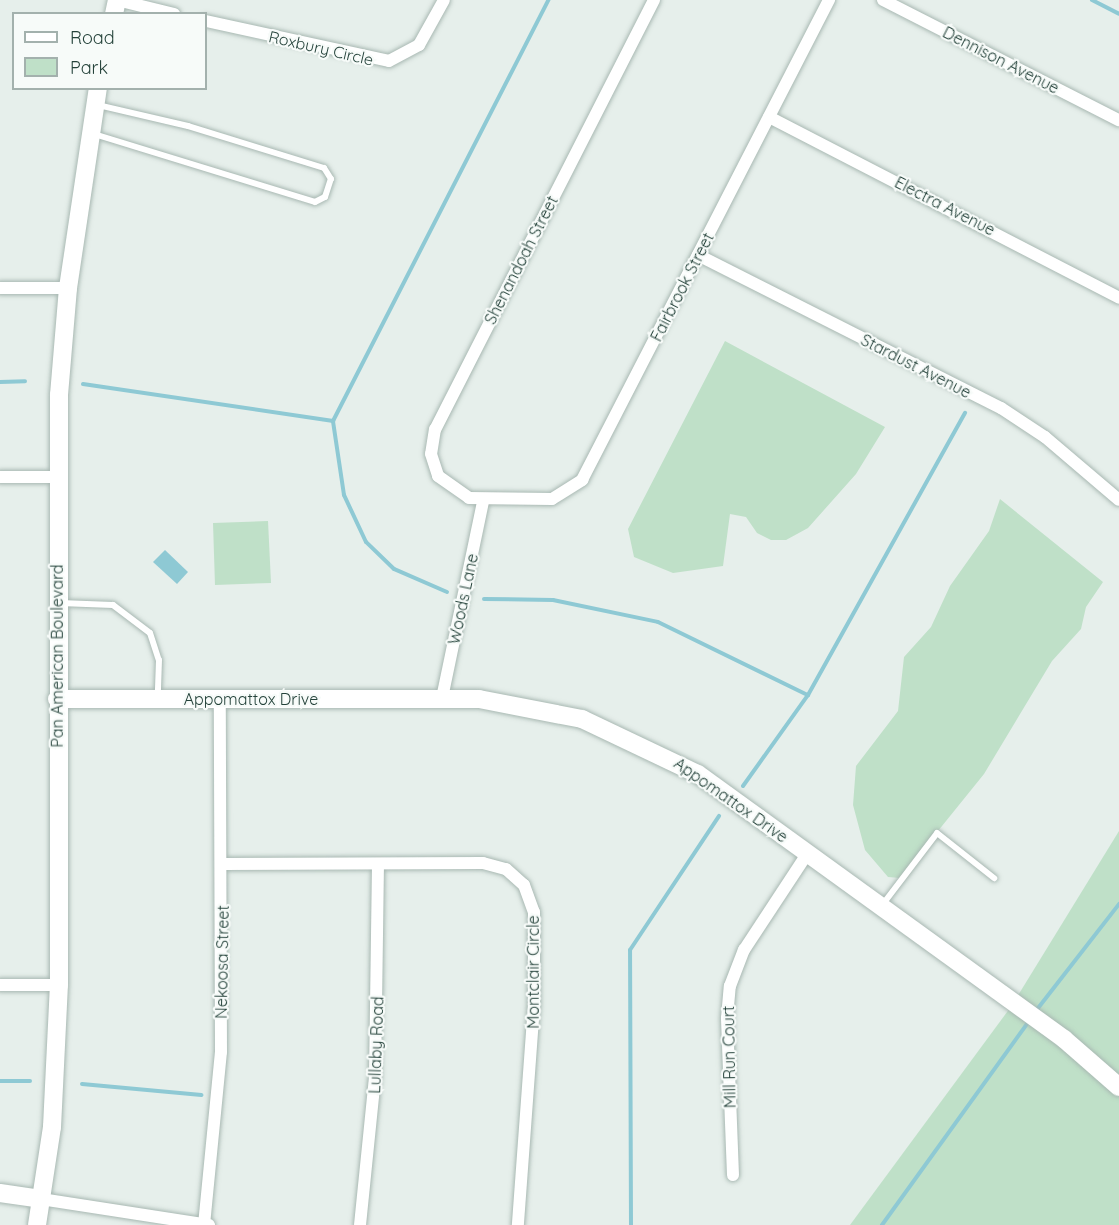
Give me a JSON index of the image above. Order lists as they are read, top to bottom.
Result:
{
  "streets": {
    "street": [
      "Roxbury Circle",
      "Dennison Avenue",
      "Electra Avenue",
      "Shenandoah Street",
      "Fairbrook Street",
      "Stardust Avenue",
      "Woods Lane",
      "Pan American Boulevard",
      "Appomattox Drive",
      "Nekoosa Street",
      "Montclair Circle",
      "Lullaby Road",
      "Mill Run Court"
    ]
  },
  "crossings": [
    ["Electra Avenue", "Fairbrook Street"],
    ["Shenandoah Street", "Fairbrook Street"],
    ["Shenandoah Street", "Woods Lane"],
    ["Fairbrook Street", "Stardust Avenue"],
    ["Fairbrook Street", "Woods Lane"],
    ["Woods Lane", "Appomattox Drive"],
    ["Pan American Boulevard", "Appomattox Drive"],
    ["Appomattox Drive", "Nekoosa Street"],
    ["Appomattox Drive", "Mill Run Court"],
    ["Nekoosa Street", "Montclair Circle"],
    ["Montclair Circle", "Lullaby Road"]
  ],
  "legend": ["Road", "Park"]
}
